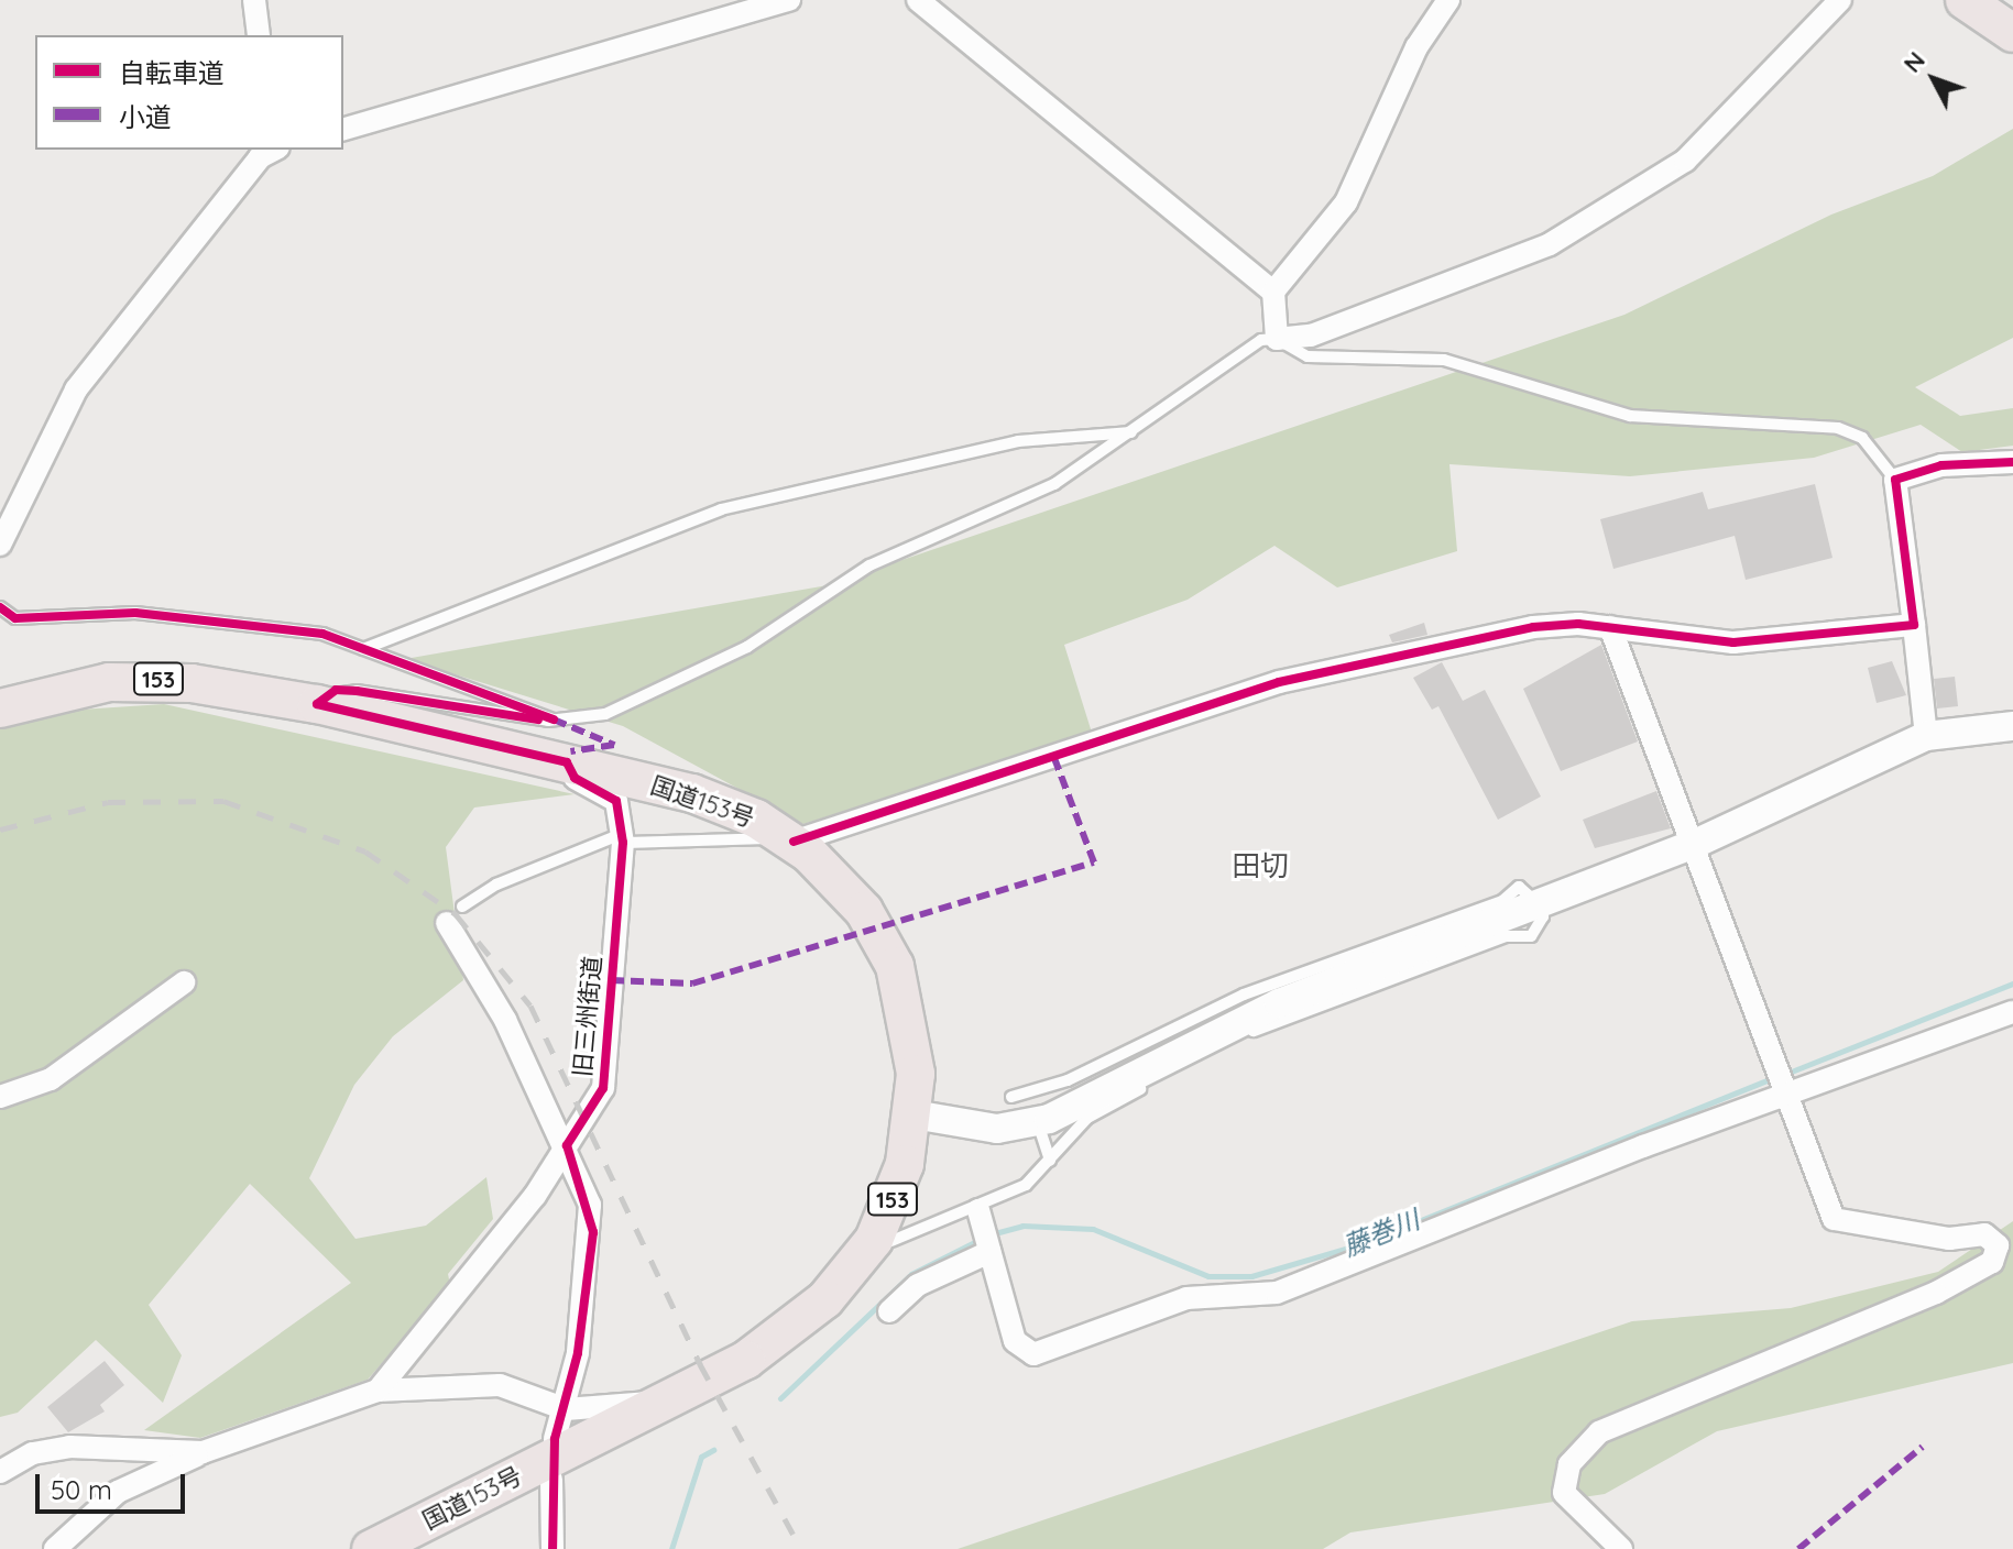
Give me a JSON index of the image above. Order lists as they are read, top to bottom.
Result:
{
  "streets": {
    "highway": ["153", "国道153号"],
    "street": ["旧三州街道"]
  },
  "crossings": [
    ["国道153号", "旧三州街道"]
  ],
  "districts": ["田切"],
  "water": ["藤巻川"],
  "legend": ["自転車道", "小道"],
  "scale_bar": "50 m",
  "north": "top left"
}
